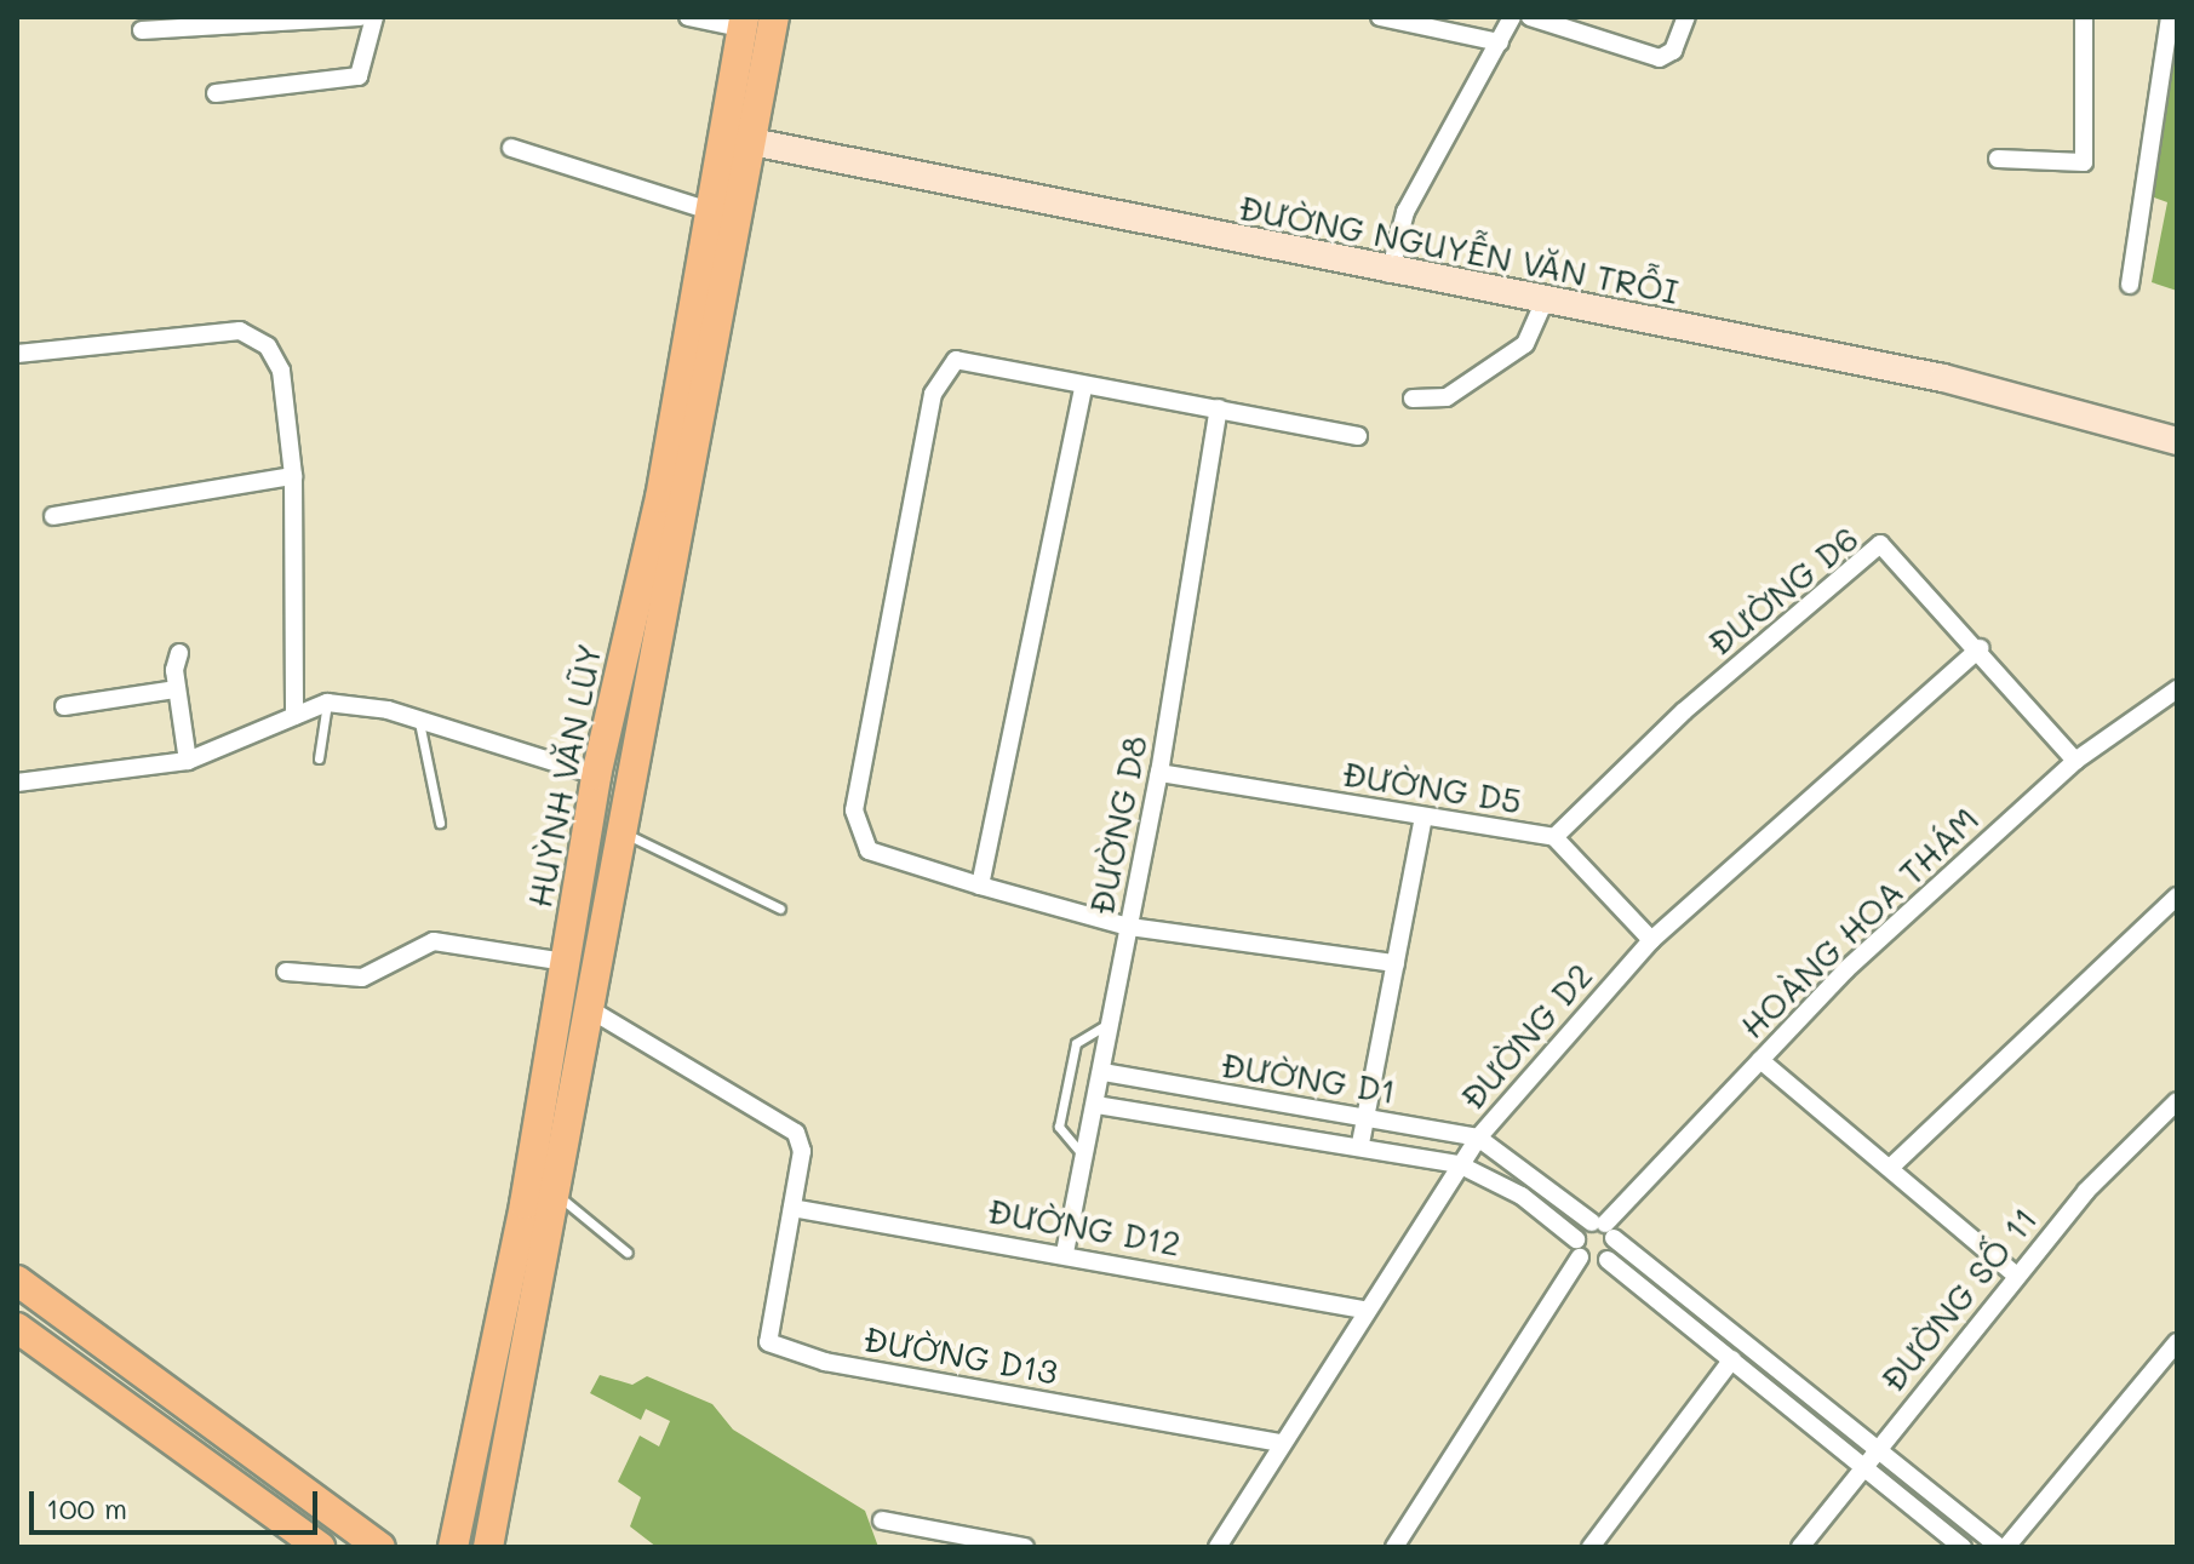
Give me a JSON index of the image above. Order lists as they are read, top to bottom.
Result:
{
  "streets": {
    "main road": ["HUỲNH VĂN LŨY"],
    "street": [
      "ĐƯỜNG NGUYỄN VĂN TRỖI",
      "ĐƯỜNG D6",
      "ĐƯỜNG D5",
      "ĐƯỜNG D8",
      "HOÀNG HOA THÁM",
      "ĐƯỜNG D2",
      "ĐƯỜNG D1",
      "ĐƯỜNG D12",
      "ĐƯỜNG SỐ 11",
      "ĐƯỜNG D13"
    ]
  },
  "crossings": [
    ["ĐƯỜNG NGUYỄN VĂN TRỖI", "HUỲNH VĂN LŨY"],
    ["ĐƯỜNG D6", "ĐƯỜNG D5"],
    ["ĐƯỜNG D6", "HOÀNG HOA THÁM"],
    ["ĐƯỜNG D6", "ĐƯỜNG D2"],
    ["ĐƯỜNG D5", "ĐƯỜNG D8"],
    ["ĐƯỜNG D5", "ĐƯỜNG D2"],
    ["ĐƯỜNG D8", "ĐƯỜNG D1"],
    ["ĐƯỜNG D8", "ĐƯỜNG D12"],
    ["HOÀNG HOA THÁM", "ĐƯỜNG D1"],
    ["ĐƯỜNG D2", "ĐƯỜNG D1"],
    ["ĐƯỜNG D2", "ĐƯỜNG D12"],
    ["ĐƯỜNG D2", "ĐƯỜNG D13"],
    ["ĐƯỜNG D1", "ĐƯỜNG SỐ 11"],
    ["ĐƯỜNG D12", "ĐƯỜNG D13"]
  ],
  "scale_bar": "100 m"
}
